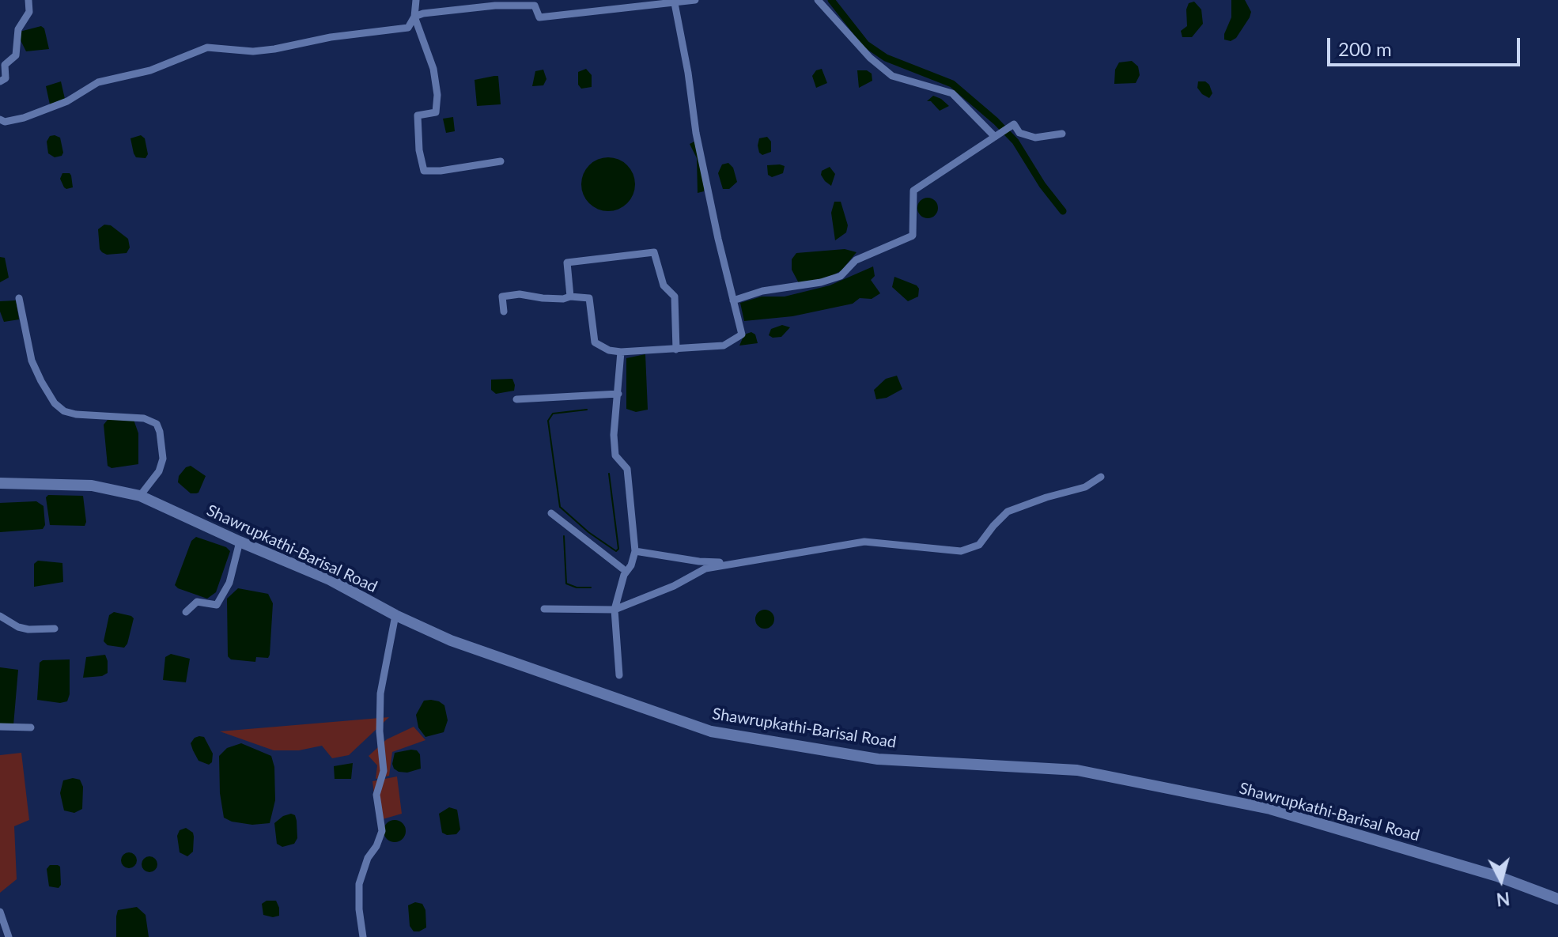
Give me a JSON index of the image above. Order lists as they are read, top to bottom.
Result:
{
  "streets": {
    "main road": ["Shawrupkathi-Barisal Road"]
  },
  "scale_bar": "200 m",
  "north": "bottom"
}
